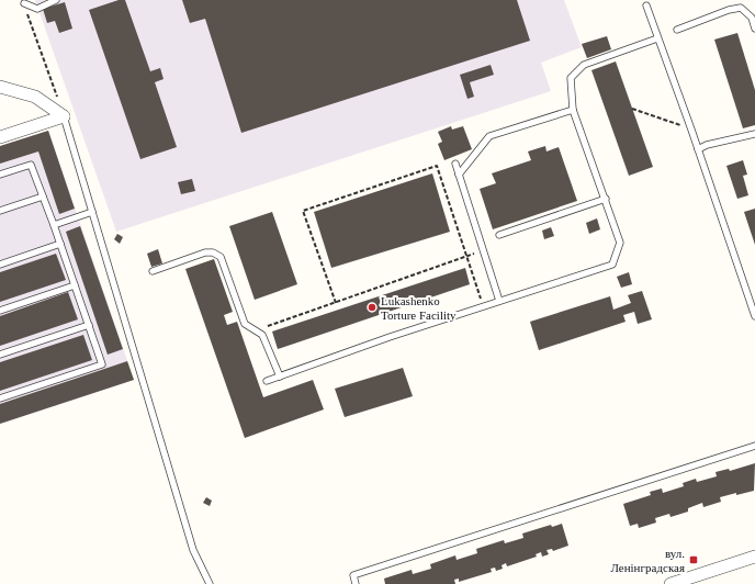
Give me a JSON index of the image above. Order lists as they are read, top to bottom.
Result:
{
  "places": {
    "other": ["Lukashenko Torture Facility"],
    "transit": ["вул. Ленінградская"]
  }
}
